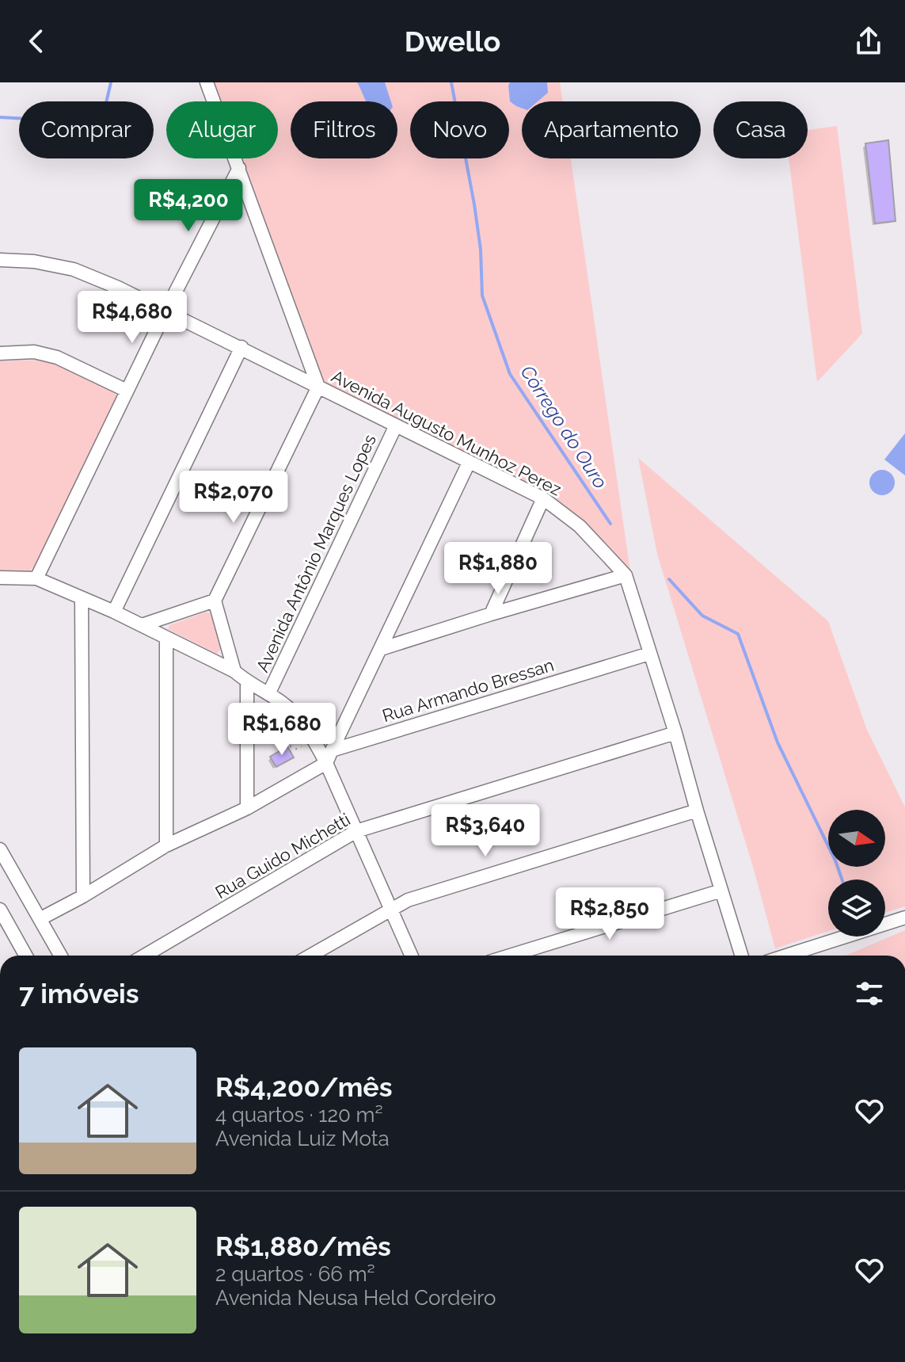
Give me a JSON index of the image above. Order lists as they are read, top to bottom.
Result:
{
  "streets": {
    "street": [
      "Avenida Augusto Munhoz Perez",
      "Avenida Antônio Marques Lopes",
      "Rua Armando Bressan",
      "Rua Guido Michetti"
    ]
  },
  "crossings": [
    ["Avenida Augusto Munhoz Perez", "Avenida Antônio Marques Lopes"],
    ["Avenida Augusto Munhoz Perez", "Rua Armando Bressan"],
    ["Avenida Augusto Munhoz Perez", "Rua Guido Michetti"]
  ],
  "water": ["Córrego do Ouro"],
  "north": "right",
  "page": {
    "header": "Dwello",
    "chip": [
      "Comprar",
      "Alugar",
      "Filtros",
      "Novo",
      "Apartamento",
      "Casa"
    ],
    "price": [
      "R$4,200",
      "R$4,680",
      "R$2,070",
      "R$1,880",
      "R$1,680",
      "R$3,640",
      "R$2,850"
    ],
    "heading": "7 imóveis",
    "list": [
      {
        "name": "R$4,200/mês",
        "note": "4 quartos · 120 m² · Avenida Luiz Mota"
      },
      {
        "name": "R$1,880/mês",
        "note": "2 quartos · 66 m² · Avenida Neusa Held Cordeiro"
      }
    ]
  }
}
